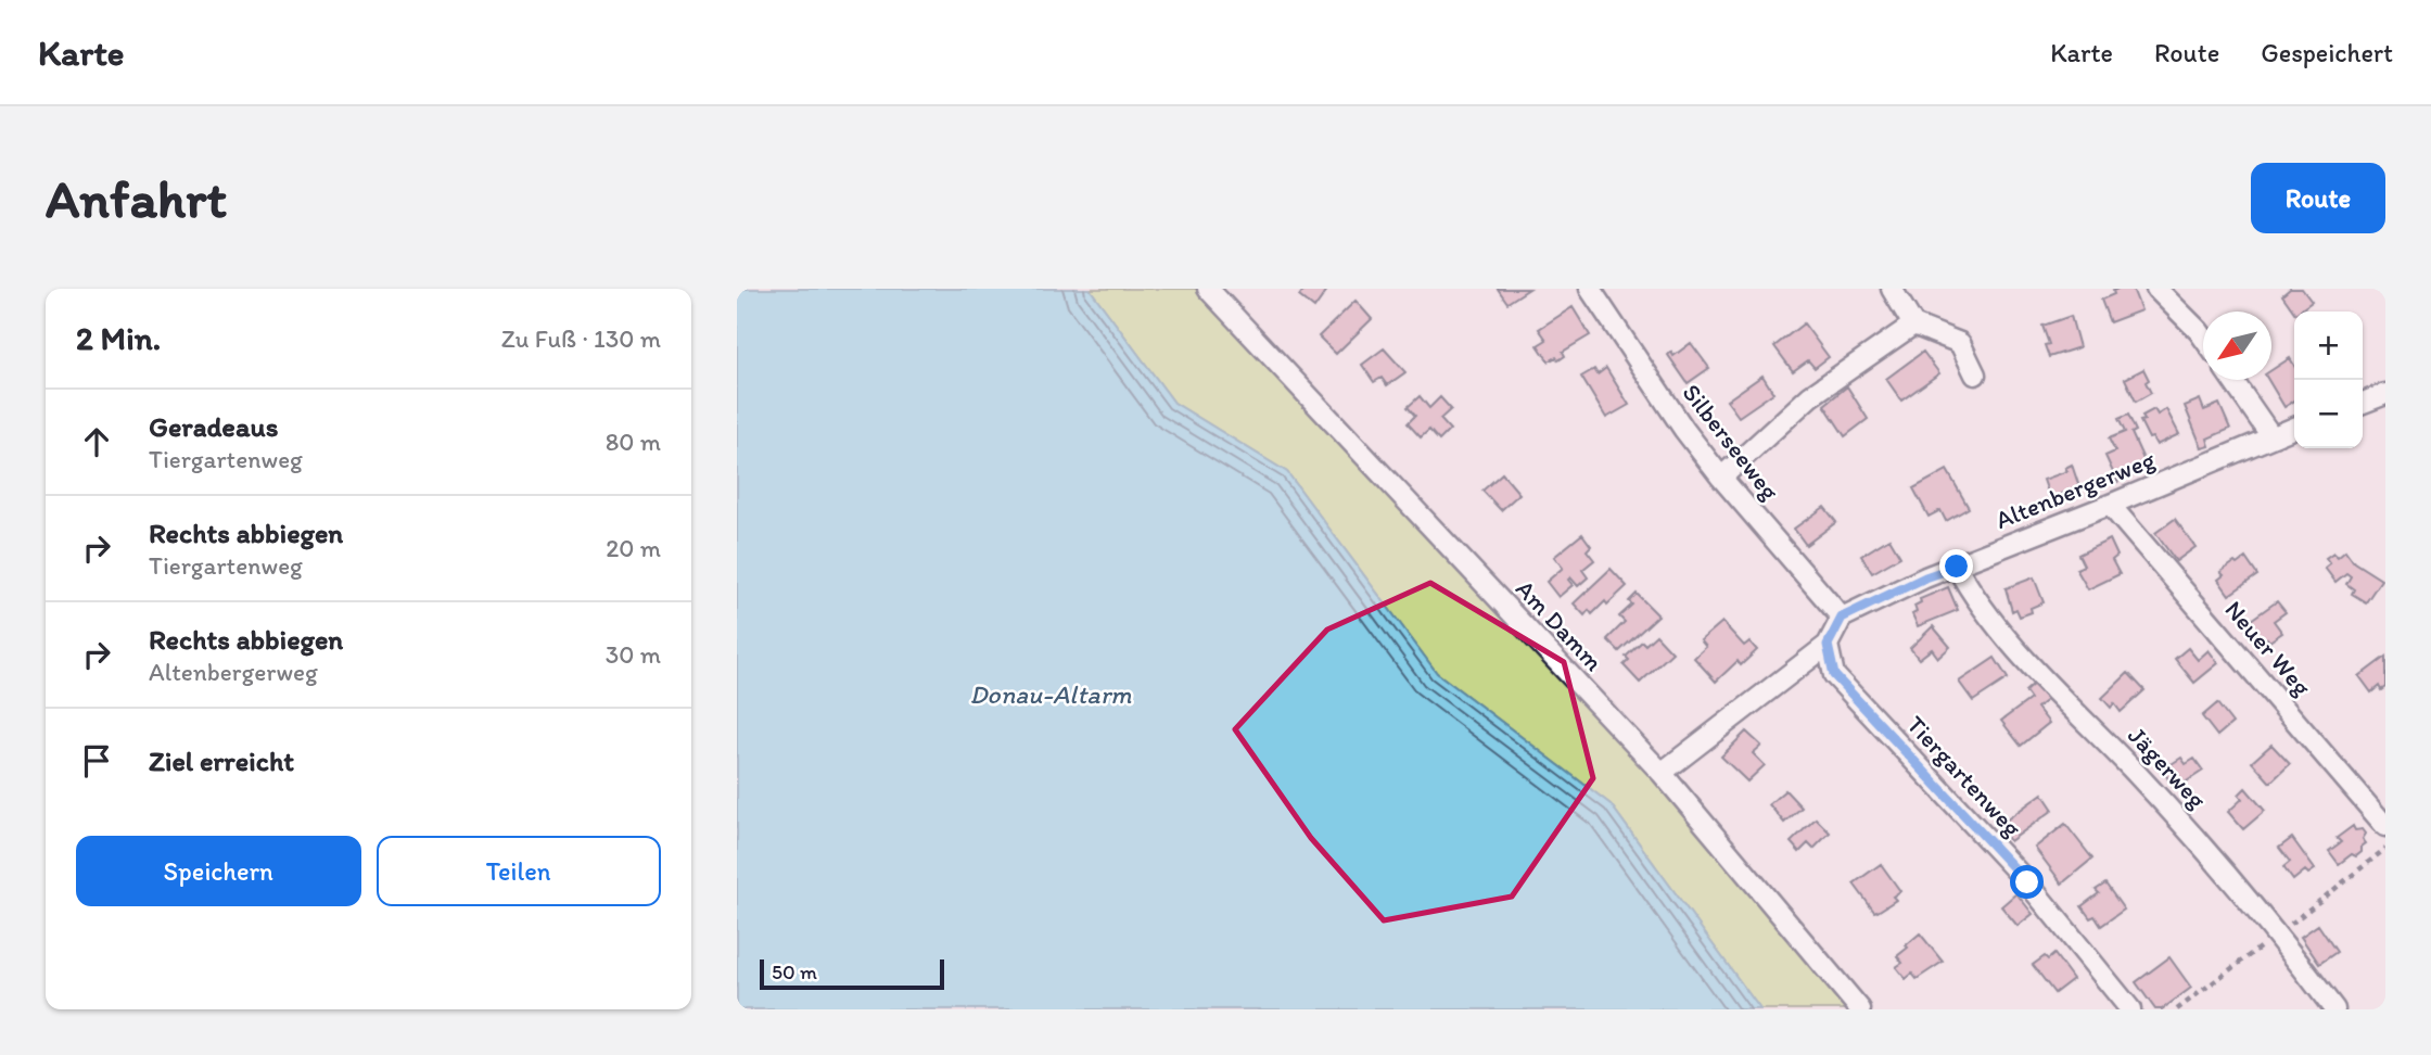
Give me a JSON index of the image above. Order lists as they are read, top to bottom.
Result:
{
  "streets": {
    "street": [
      "Silberseeweg",
      "Altenbergerweg",
      "Am Damm",
      "Neuer Weg",
      "Jägerweg",
      "Tiergartenweg"
    ]
  },
  "crossings": [
    ["Silberseeweg", "Altenbergerweg"],
    ["Altenbergerweg", "Neuer Weg"],
    ["Altenbergerweg", "Jägerweg"]
  ],
  "water": ["Donau-Altarm"],
  "scale_bar": "50 m",
  "north": "bottom left",
  "page": {
    "header": "Karte",
    "nav": ["Karte", "Route", "Gespeichert"],
    "buttons": [
      "Route",
      ["Speichern", "Teilen"]
    ],
    "title": "Anfahrt",
    "heading": ["2 Min.", "Zu Fuß · 130 m"],
    "map_buttons": ["+", "−"],
    "list": [
      ["Geradeaus", "Tiergartenweg", "80 m"],
      ["Rechts abbiegen", "Tiergartenweg", "20 m"],
      ["Rechts abbiegen", "Altenbergerweg", "30 m"],
      "Ziel erreicht"
    ],
    "scale": "50 m"
  }
}
